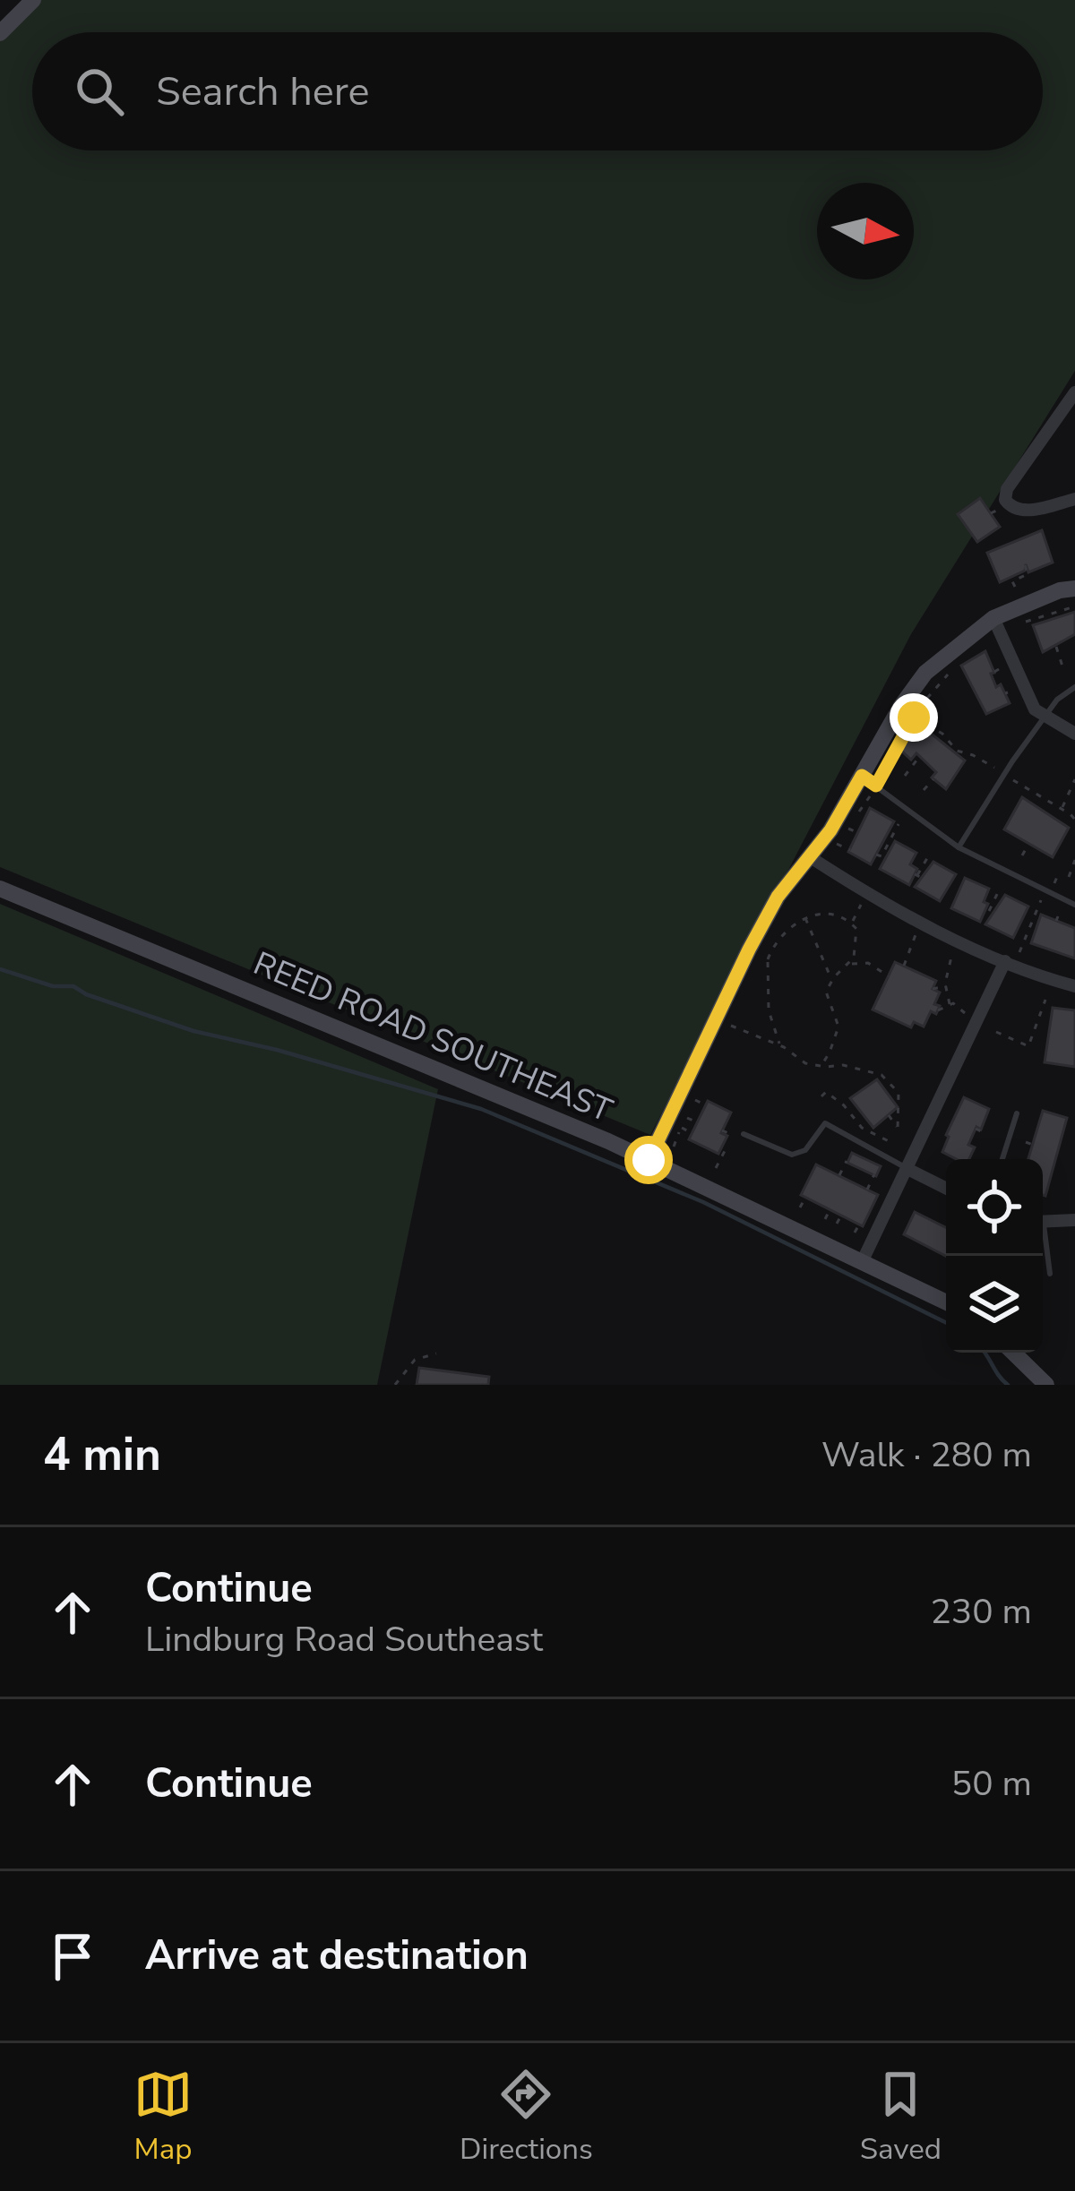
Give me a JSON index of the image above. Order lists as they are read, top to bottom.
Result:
{
  "streets": {
    "street": ["REED ROAD SOUTHEAST"]
  },
  "north": "right",
  "page": {
    "search": "Search here",
    "heading": ["4 min", "Walk · 280 m"],
    "list": [
      ["Continue", "Lindburg Road Southeast", "230 m"],
      ["Continue", "50 m"],
      "Arrive at destination"
    ],
    "nav": ["Map", "Directions", "Saved"]
  }
}
